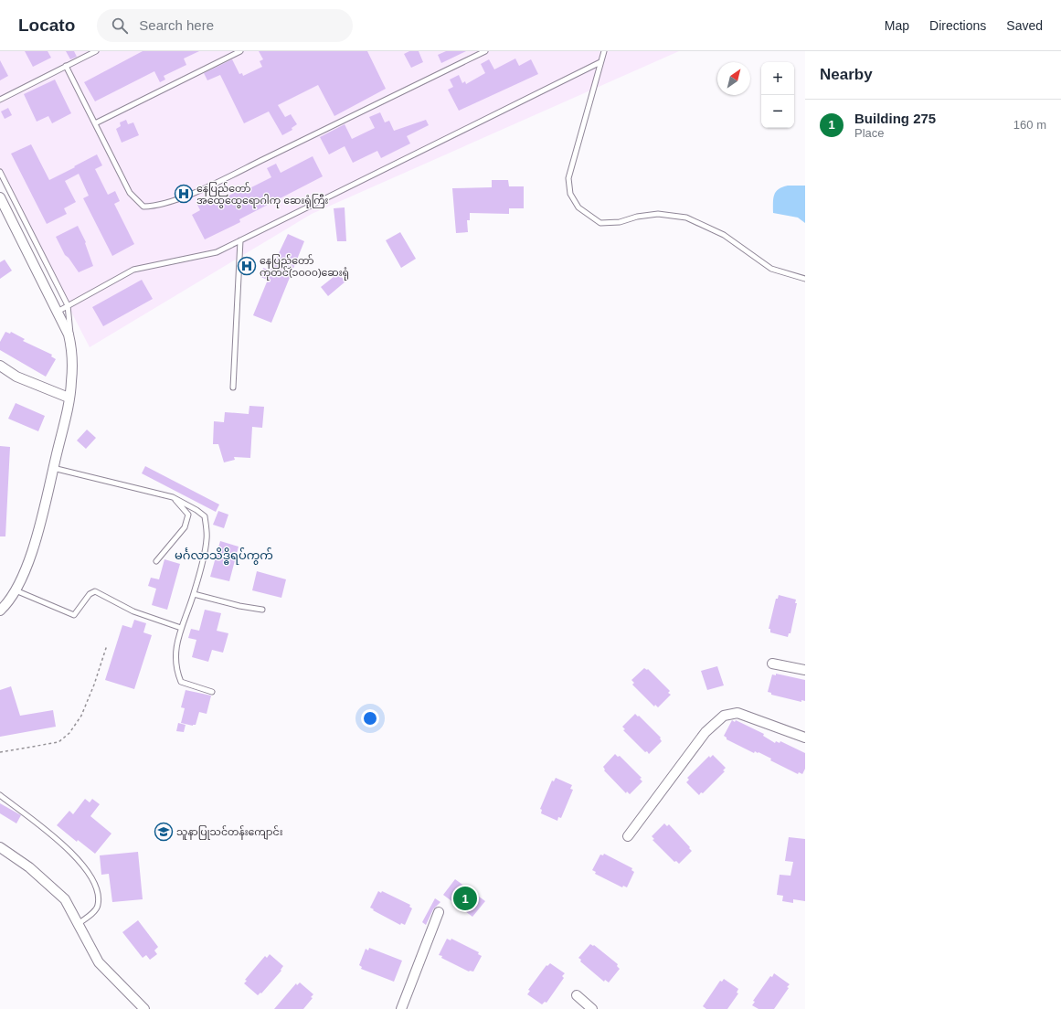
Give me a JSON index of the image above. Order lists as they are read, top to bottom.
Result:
{
  "districts": ["မင်္ဂလာသိဒ္ဓိရပ်ကွက်"],
  "places": {
    "hospital": ["နေပြည်တော် အထွေထွေရောဂါကု ဆေးရုံကြီး", "နေပြည်တော် ကုတင်(၁၀၀၀)ဆေးရုံ"],
    "school or university": ["သူနာပြုသင်တန်းကျောင်း"]
  },
  "north": "top right",
  "page": {
    "header": "Locato",
    "search": "Search here",
    "nav": ["Map", "Directions", "Saved"],
    "heading": "Nearby",
    "map_buttons": ["+", "−"],
    "list": [
      {
        "mark": "1",
        "name": "Building 275",
        "note": "Place",
        "value": "160 m"
      }
    ],
    "pins": "1"
  }
}
